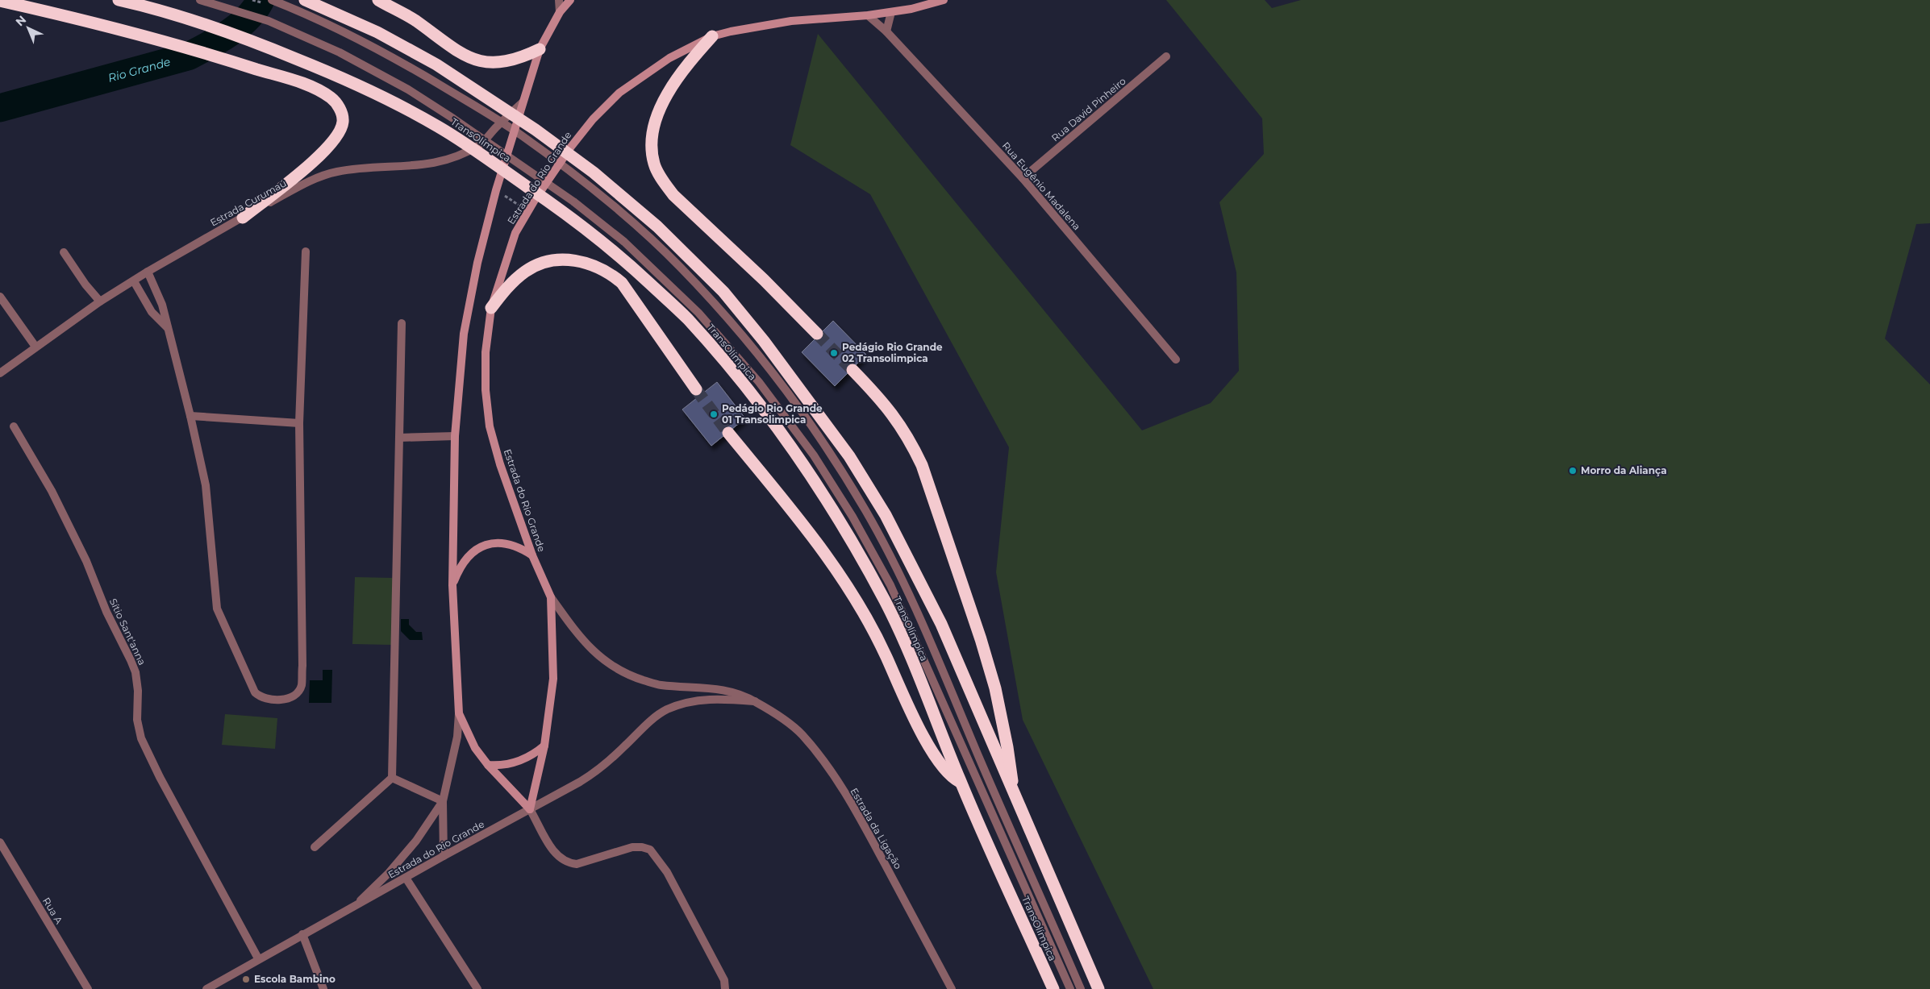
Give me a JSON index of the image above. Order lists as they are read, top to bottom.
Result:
{
  "streets": {
    "highway": ["TransOlímpica"],
    "main road": ["Estrada do Rio Grande"],
    "street": [
      "Rua David Pinheiro",
      "Rua Eugênio Madalena",
      "Estrada Curumaú",
      "Sítio Sant'anna",
      "Estrada da Ligação",
      "Rua A"
    ]
  },
  "crossings": [
    ["Rua David Pinheiro", "Rua Eugênio Madalena"],
    ["Estrada do Rio Grande", "Rua Eugênio Madalena"],
    ["Estrada do Rio Grande", "Estrada Curumaú"],
    ["Estrada do Rio Grande", "Sítio Sant'anna"],
    ["Estrada do Rio Grande", "Estrada da Ligação"]
  ],
  "water": ["Rio Grande"],
  "places": [
    "Pedágio Rio Grande 02 Transolimpica",
    "Pedágio Rio Grande 01 Transolimpica",
    "Morro da Aliança",
    "Escola Bambino"
  ],
  "north": "top left"
}
